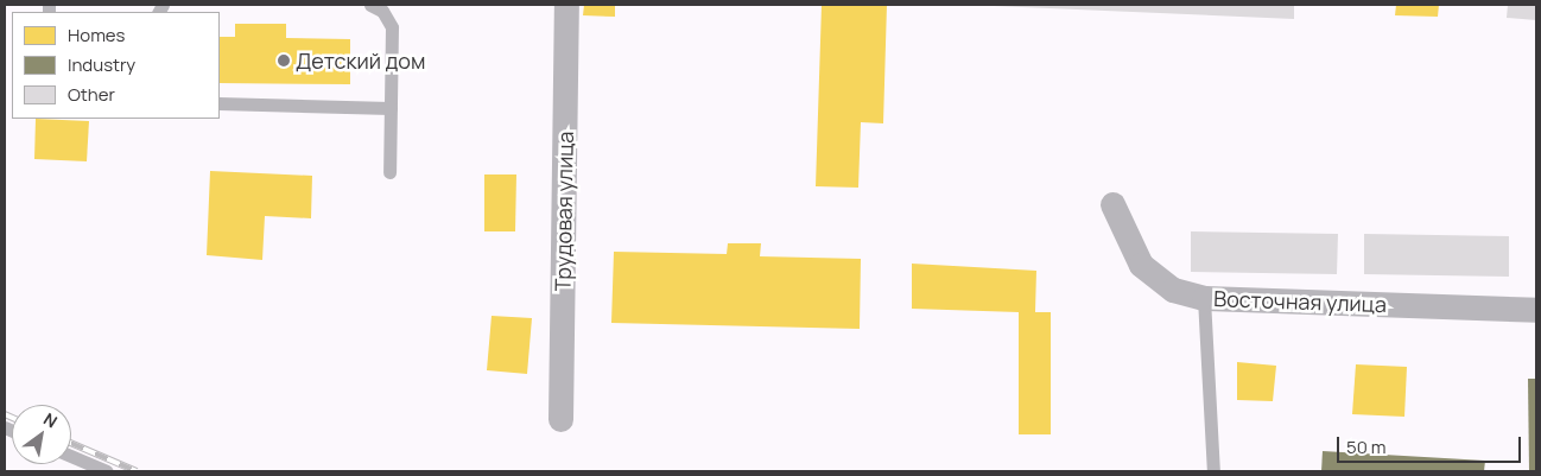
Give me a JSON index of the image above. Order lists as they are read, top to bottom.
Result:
{
  "streets": {
    "street": ["Трудовая улица", "Восточная улица"]
  },
  "places": ["Детский дом"],
  "legend": ["Homes", "Industry", "Other"],
  "scale_bar": "50 m",
  "north": "top right"
}
